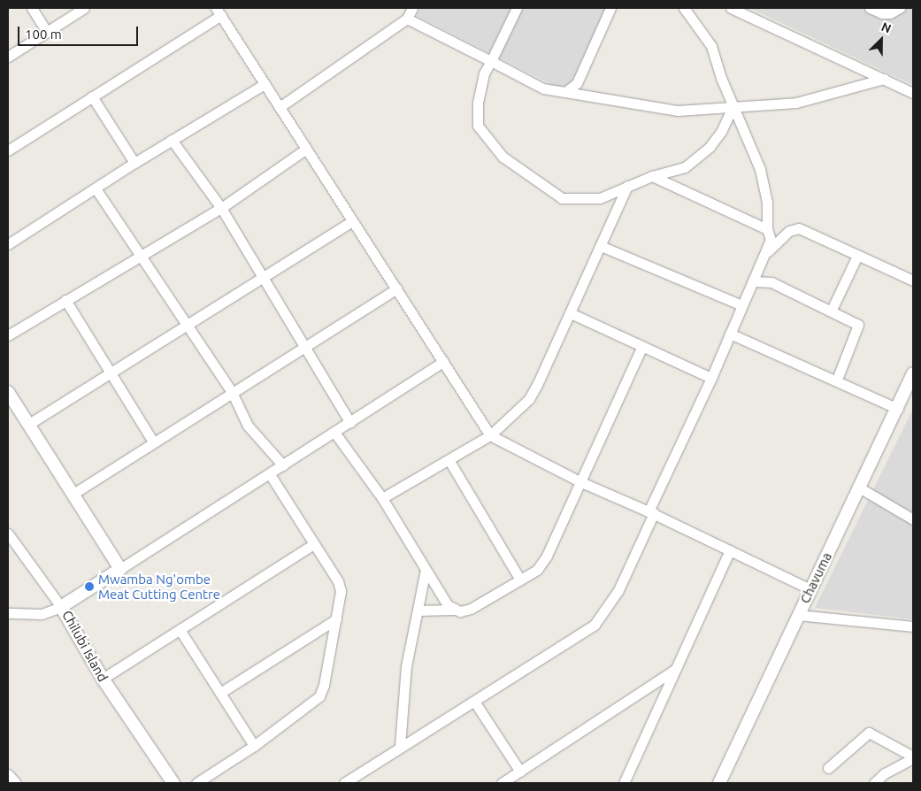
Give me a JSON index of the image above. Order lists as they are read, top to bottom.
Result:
{
  "streets": {
    "street": ["Chavuma", "Chilubi Island"]
  },
  "places": ["Mwamba Ng'ombe Meat Cutting Centre"],
  "scale_bar": "100 m",
  "north": "top right"
}
